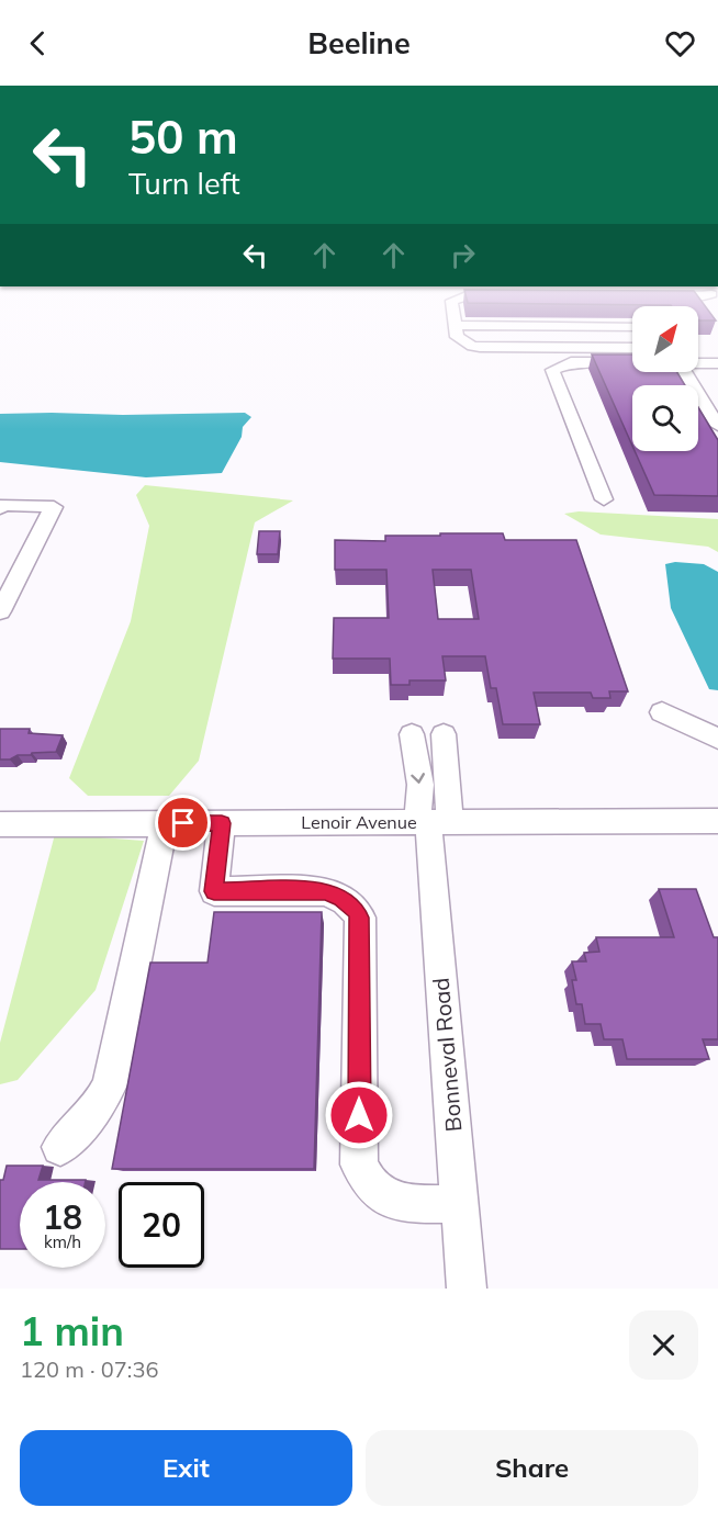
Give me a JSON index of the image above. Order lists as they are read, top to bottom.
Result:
{
  "streets": {
    "street": ["Lenoir Avenue", "Bonneval Road"]
  },
  "crossings": [
    ["Lenoir Avenue", "Bonneval Road"]
  ],
  "north": "top right",
  "page": {
    "header": "Beeline",
    "turn": ["50 m", "Turn left"],
    "speed": "18 km/h",
    "limit": "20",
    "heading": ["1 min", "120 m · 07:36"],
    "buttons": ["Exit", "Share"]
  }
}
